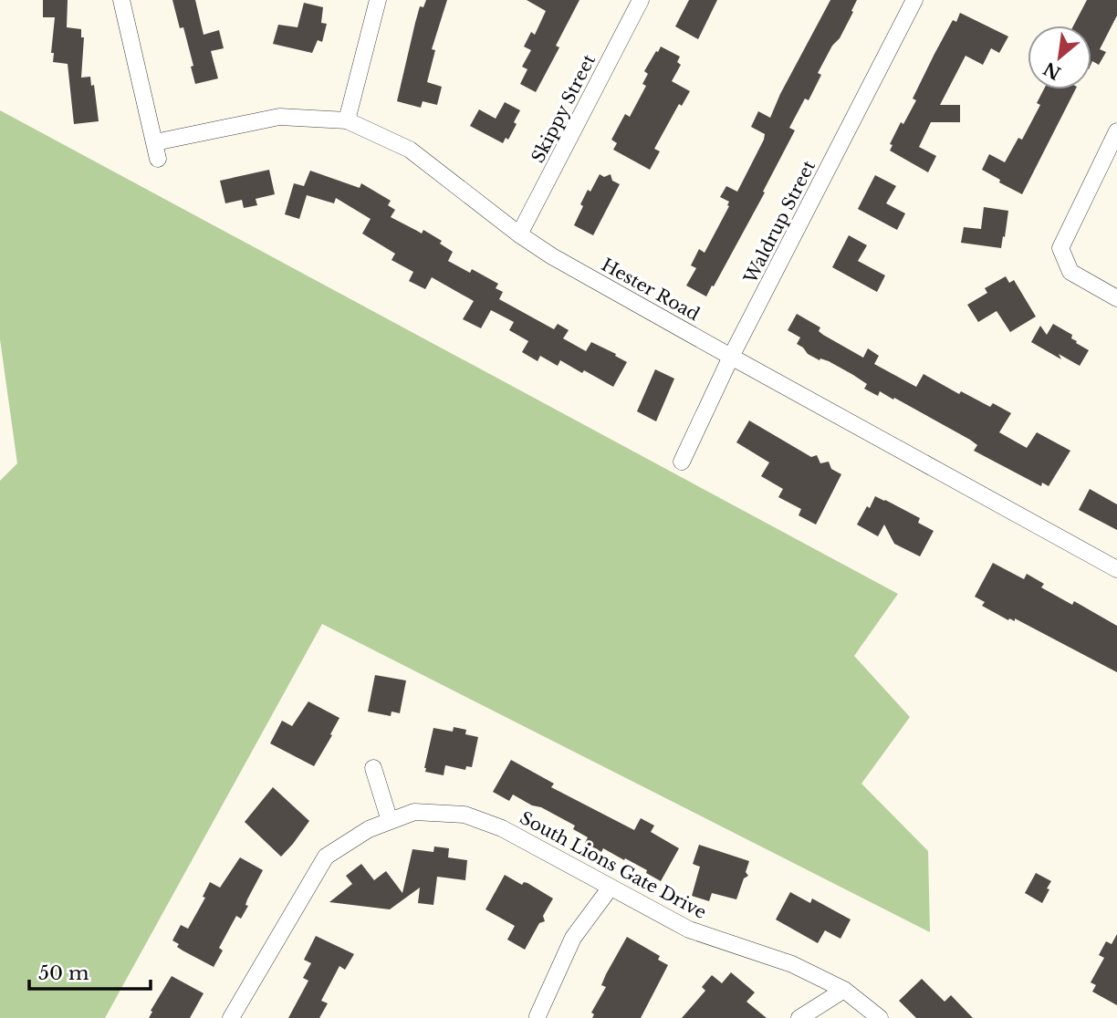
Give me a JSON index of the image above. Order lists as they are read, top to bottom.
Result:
{
  "streets": {
    "street": [
      "Skippy Street",
      "Waldrup Street",
      "Hester Road",
      "South Lions Gate Drive"
    ]
  },
  "crossings": [
    ["Skippy Street", "Hester Road"],
    ["Waldrup Street", "Hester Road"]
  ],
  "scale_bar": "50 m",
  "north": "bottom left"
}
